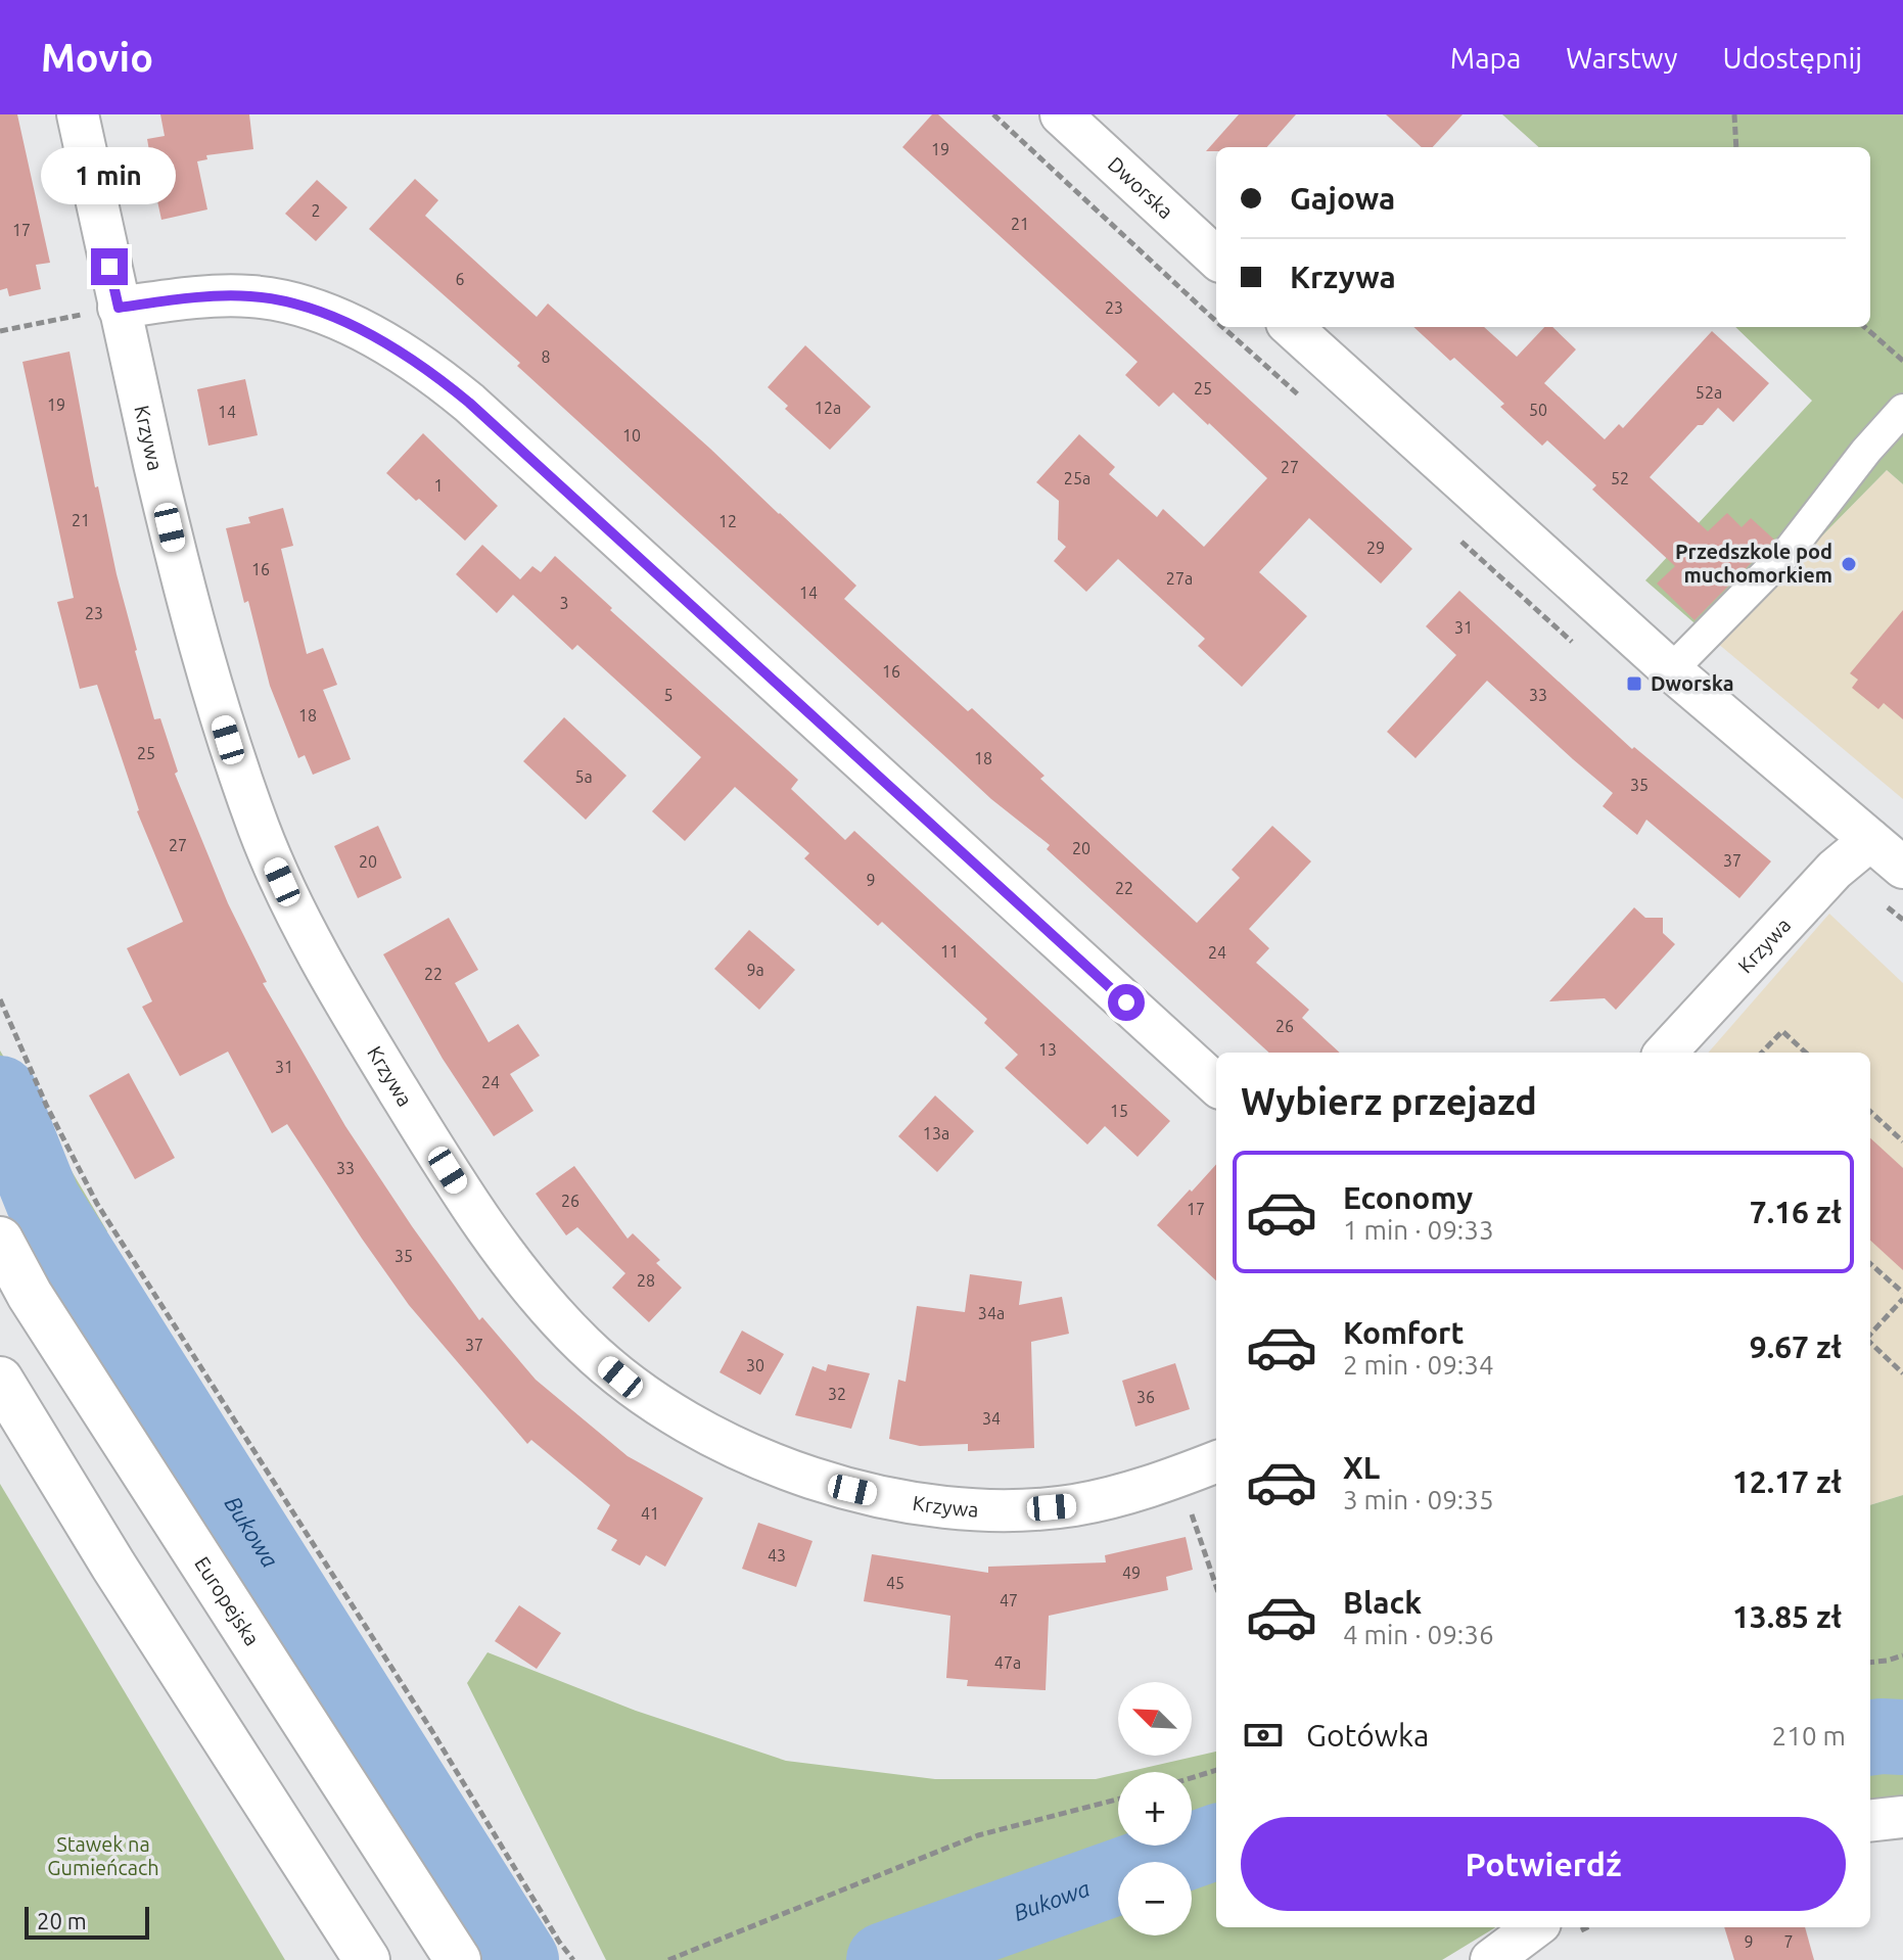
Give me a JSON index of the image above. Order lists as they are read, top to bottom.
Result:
{
  "streets": {
    "main road": ["Europejska"],
    "street": ["Dworska", "Krzywa"]
  },
  "water": ["Bukowa"],
  "parks": ["Stawek na Gumieńcach"],
  "places": {
    "other": ["Przedszkole pod muchomorkiem"],
    "transit": ["Dworska"]
  },
  "house_numbers": [
    "19",
    "2",
    "21",
    "17",
    "6",
    "23",
    "8",
    "25",
    "52a",
    "19",
    "12a",
    "50",
    "14",
    "10",
    "27",
    "25a",
    "52",
    "1",
    "21",
    "12",
    "29",
    "16",
    "27a",
    "14",
    "3",
    "23",
    "31",
    "16",
    "5",
    "33",
    "18",
    "25",
    "18",
    "5a",
    "35",
    "27",
    "20",
    "37",
    "20",
    "9",
    "22",
    "11",
    "24",
    "9a",
    "22",
    "26",
    "13",
    "31",
    "24",
    "15",
    "13a",
    "33",
    "26",
    "17",
    "35",
    "28",
    "34a",
    "37",
    "30",
    "32",
    "36",
    "34",
    "41",
    "43",
    "49",
    "45",
    "47",
    "47a",
    "9",
    "7"
  ],
  "scale_bar": "20 m",
  "north": "top left",
  "page": {
    "header": "Movio",
    "nav": ["Mapa", "Warstwy", "Udostępnij"],
    "bubble": "1 min",
    "banner": ["Gajowa", "Krzywa"],
    "heading": "Wybierz przejazd",
    "list": [
      {
        "name": "Economy",
        "note": "1 min · 09:33",
        "value": "7.16 zł"
      },
      {
        "name": "Komfort",
        "note": "2 min · 09:34",
        "value": "9.67 zł"
      },
      {
        "name": "XL",
        "note": "3 min · 09:35",
        "value": "12.17 zł"
      },
      {
        "name": "Black",
        "note": "4 min · 09:36",
        "value": "13.85 zł"
      }
    ],
    "map_buttons": ["+", "−"],
    "pay": ["Gotówka", "210 m"],
    "buttons": "Potwierdź",
    "scale": "20 m"
  }
}
